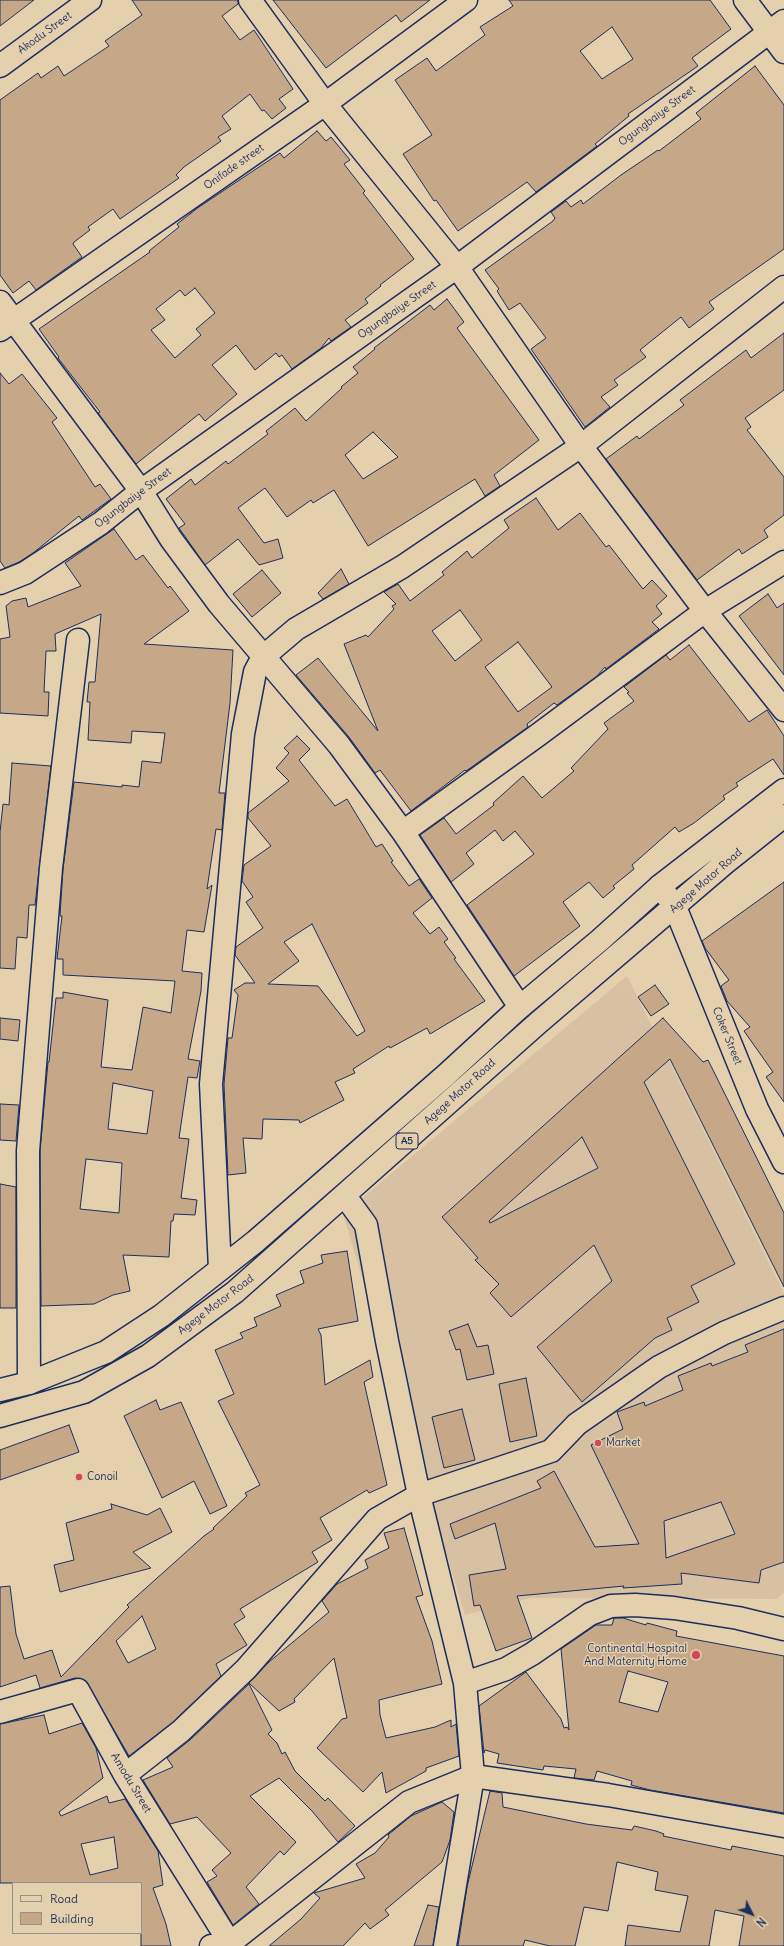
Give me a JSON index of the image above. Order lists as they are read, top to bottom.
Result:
{
  "streets": {
    "main road": [
      "Akodu Street",
      "Ogungbaiye Street",
      "Onifade street",
      "Agege Motor Road",
      "Coker Street",
      "A5",
      "Amodu Street"
    ]
  },
  "crossings": [
    ["Agege Motor Road", "Coker Street"]
  ],
  "places": ["Market", "Conoil", "Continental Hospital And Maternity Home"],
  "legend": ["Road", "Building"],
  "north": "bottom right"
}
